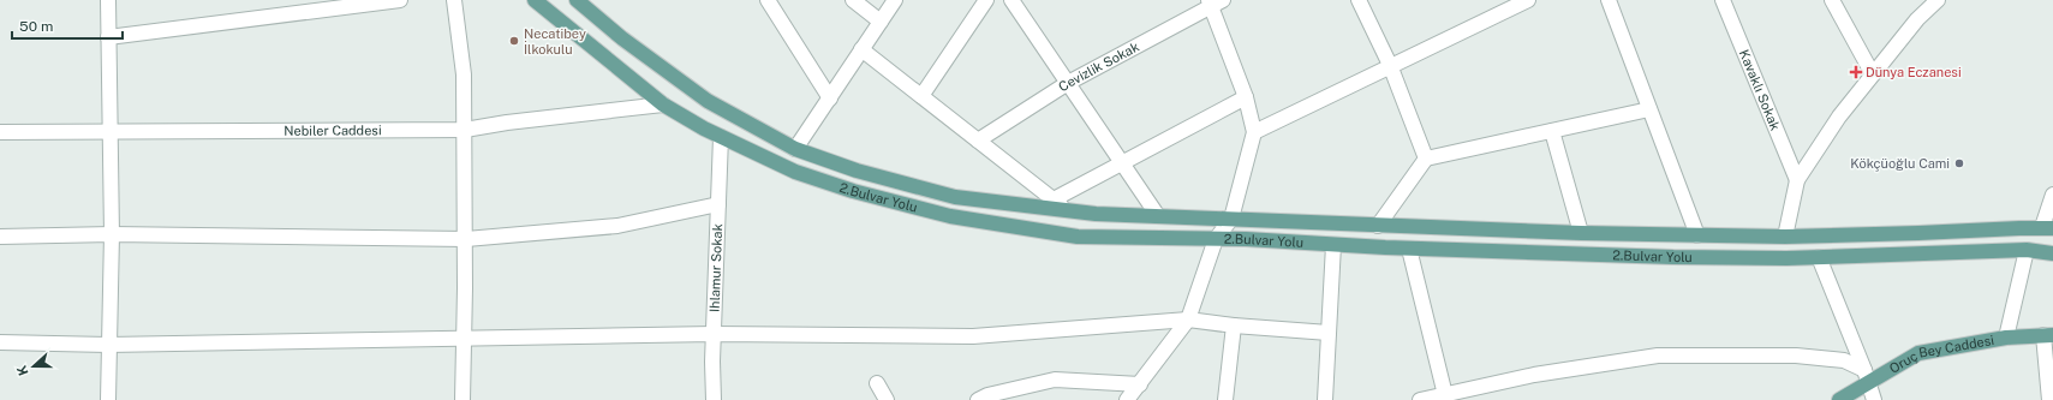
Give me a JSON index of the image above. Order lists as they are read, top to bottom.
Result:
{
  "streets": {
    "main road": ["2.Bulvar Yolu", "Oruç Bey Caddesi"],
    "street": [
      "Cevizlik Sokak",
      "Kavaklı Sokak",
      "Nebiler Caddesi",
      "Ihlamur Sokak"
    ]
  },
  "crossings": [
    ["Nebiler Caddesi", "2.Bulvar Yolu"],
    ["2.Bulvar Yolu", "Ihlamur Sokak"]
  ],
  "places": {
    "other": ["Necatibey İlkokulu", "Kökçüoğlu Cami"],
    "health": ["Dünya Eczanesi"]
  },
  "scale_bar": "50 m",
  "north": "left"
}
